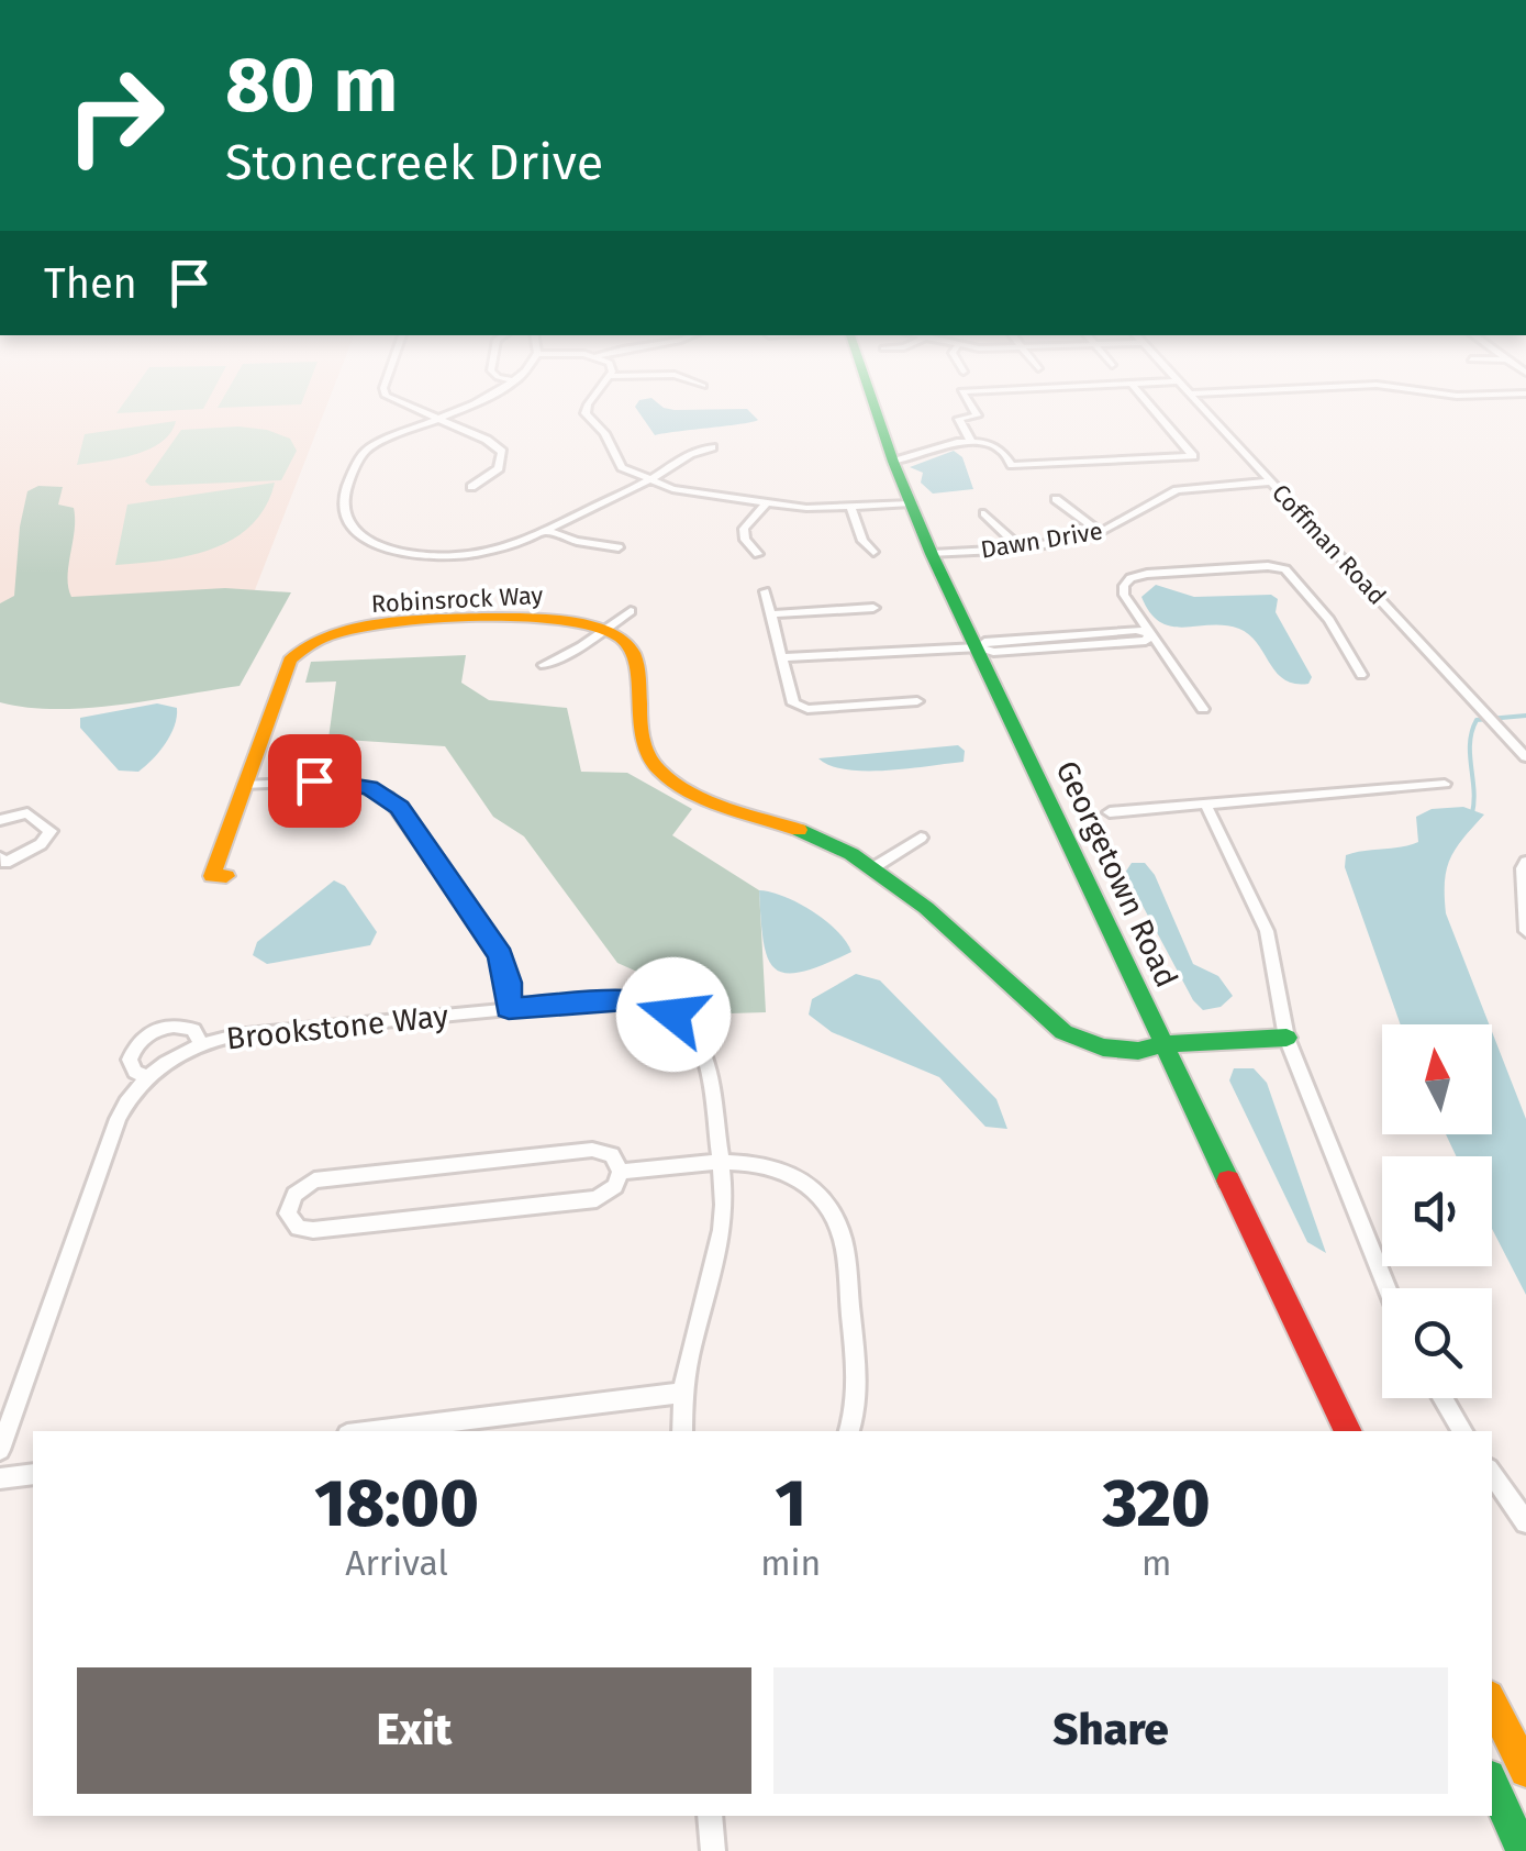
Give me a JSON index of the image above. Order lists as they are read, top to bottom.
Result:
{
  "streets": {
    "main road": ["Robinsrock Way", "Georgetown Road"],
    "street": ["Dawn Drive", "Coffman Road", "Brookstone Way"]
  },
  "crossings": [
    ["Dawn Drive", "Coffman Road"],
    ["Dawn Drive", "Georgetown Road"]
  ],
  "north": "top",
  "page": {
    "turn": ["80 m", "Stonecreek Drive"],
    "then": "Then",
    "eta": [
      "18:00",
      "Arrival",
      "1",
      "min",
      "320",
      "m"
    ],
    "buttons": ["Exit", "Share"]
  }
}
